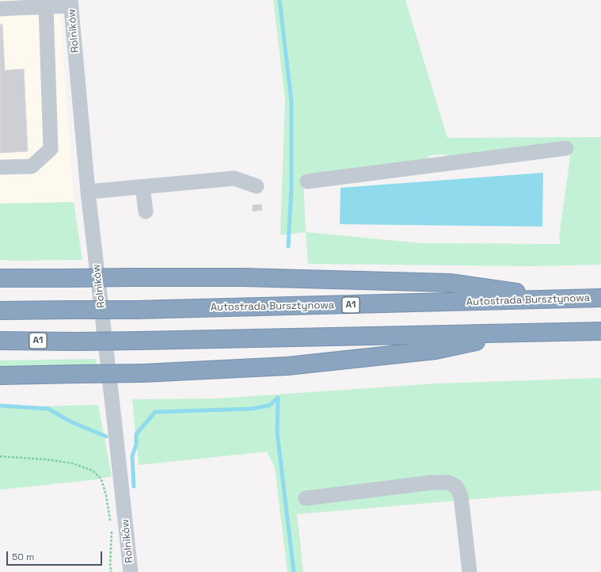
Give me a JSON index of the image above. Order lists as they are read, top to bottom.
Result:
{
  "streets": {
    "highway": ["Autostrada Bursztynowa", "A1"],
    "street": ["Rolników"]
  },
  "scale_bar": "50 m"
}
